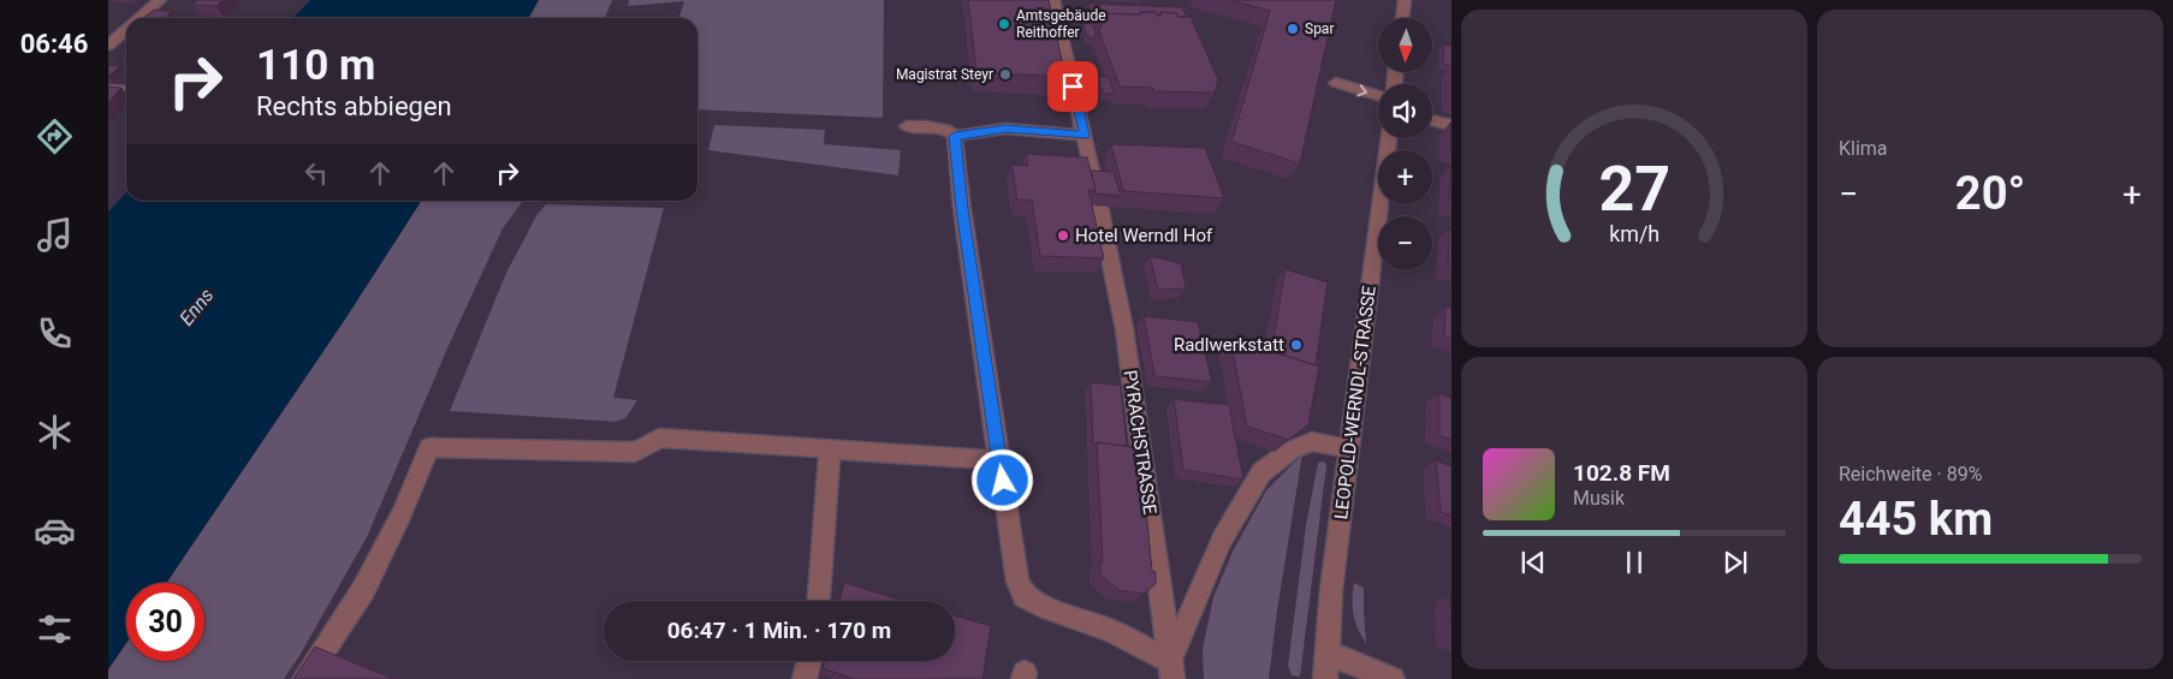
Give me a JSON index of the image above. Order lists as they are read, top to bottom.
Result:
{
  "streets": {
    "street": ["LEOPOLD-WERNDL-STRASSE", "PYRACHSTRASSE"]
  },
  "water": ["Enns"],
  "places": [
    "Amtsgebäude Reithoffer",
    "Spar",
    "Magistrat Steyr",
    "Hotel Werndl Hof",
    "Radlwerkstatt"
  ],
  "north": "bottom",
  "page": {
    "tabs": "06:46",
    "tile": [
      "Klima",
      ["Reichweite · 89%", "445 km"]
    ],
    "map_buttons": ["+", "−"],
    "turn": ["110 m", "Rechts abbiegen"],
    "heat": ["−", "20°", "+"],
    "song": ["102.8 FM", "Musik"],
    "limit": "30",
    "trip": "06:47 · 1 Min. · 170 m",
    "gauge": ["27", "km/h"]
  }
}
